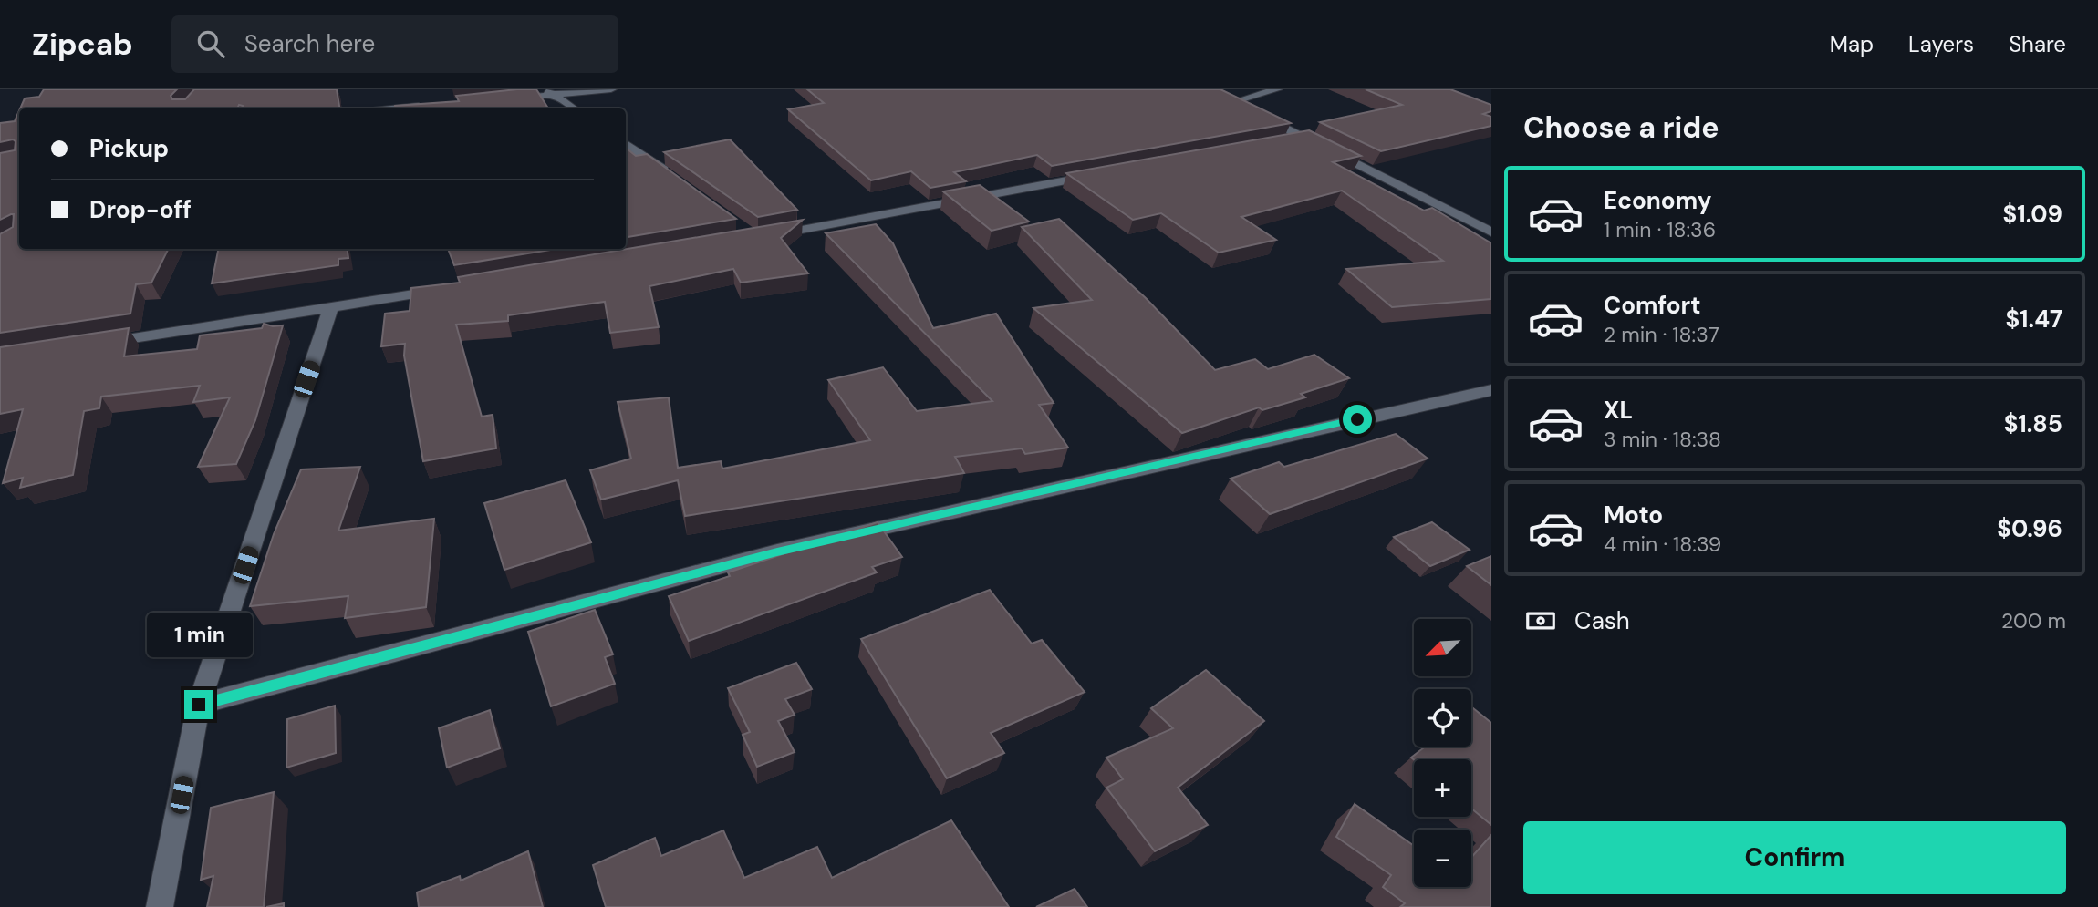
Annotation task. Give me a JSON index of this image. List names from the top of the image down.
{
  "north": "bottom left",
  "page": {
    "header": "Zipcab",
    "search": "Search here",
    "nav": ["Map", "Layers", "Share"],
    "heading": "Choose a ride",
    "banner": ["Pickup", "Drop-off"],
    "list": [
      {
        "name": "Economy",
        "note": "1 min · 18:36",
        "value": "$1.09"
      },
      {
        "name": "Comfort",
        "note": "2 min · 18:37",
        "value": "$1.47"
      },
      {
        "name": "XL",
        "note": "3 min · 18:38",
        "value": "$1.85"
      },
      {
        "name": "Moto",
        "note": "4 min · 18:39",
        "value": "$0.96"
      }
    ],
    "pay": ["Cash", "200 m"],
    "bubble": "1 min",
    "map_buttons": ["+", "−"],
    "buttons": "Confirm"
  }
}
